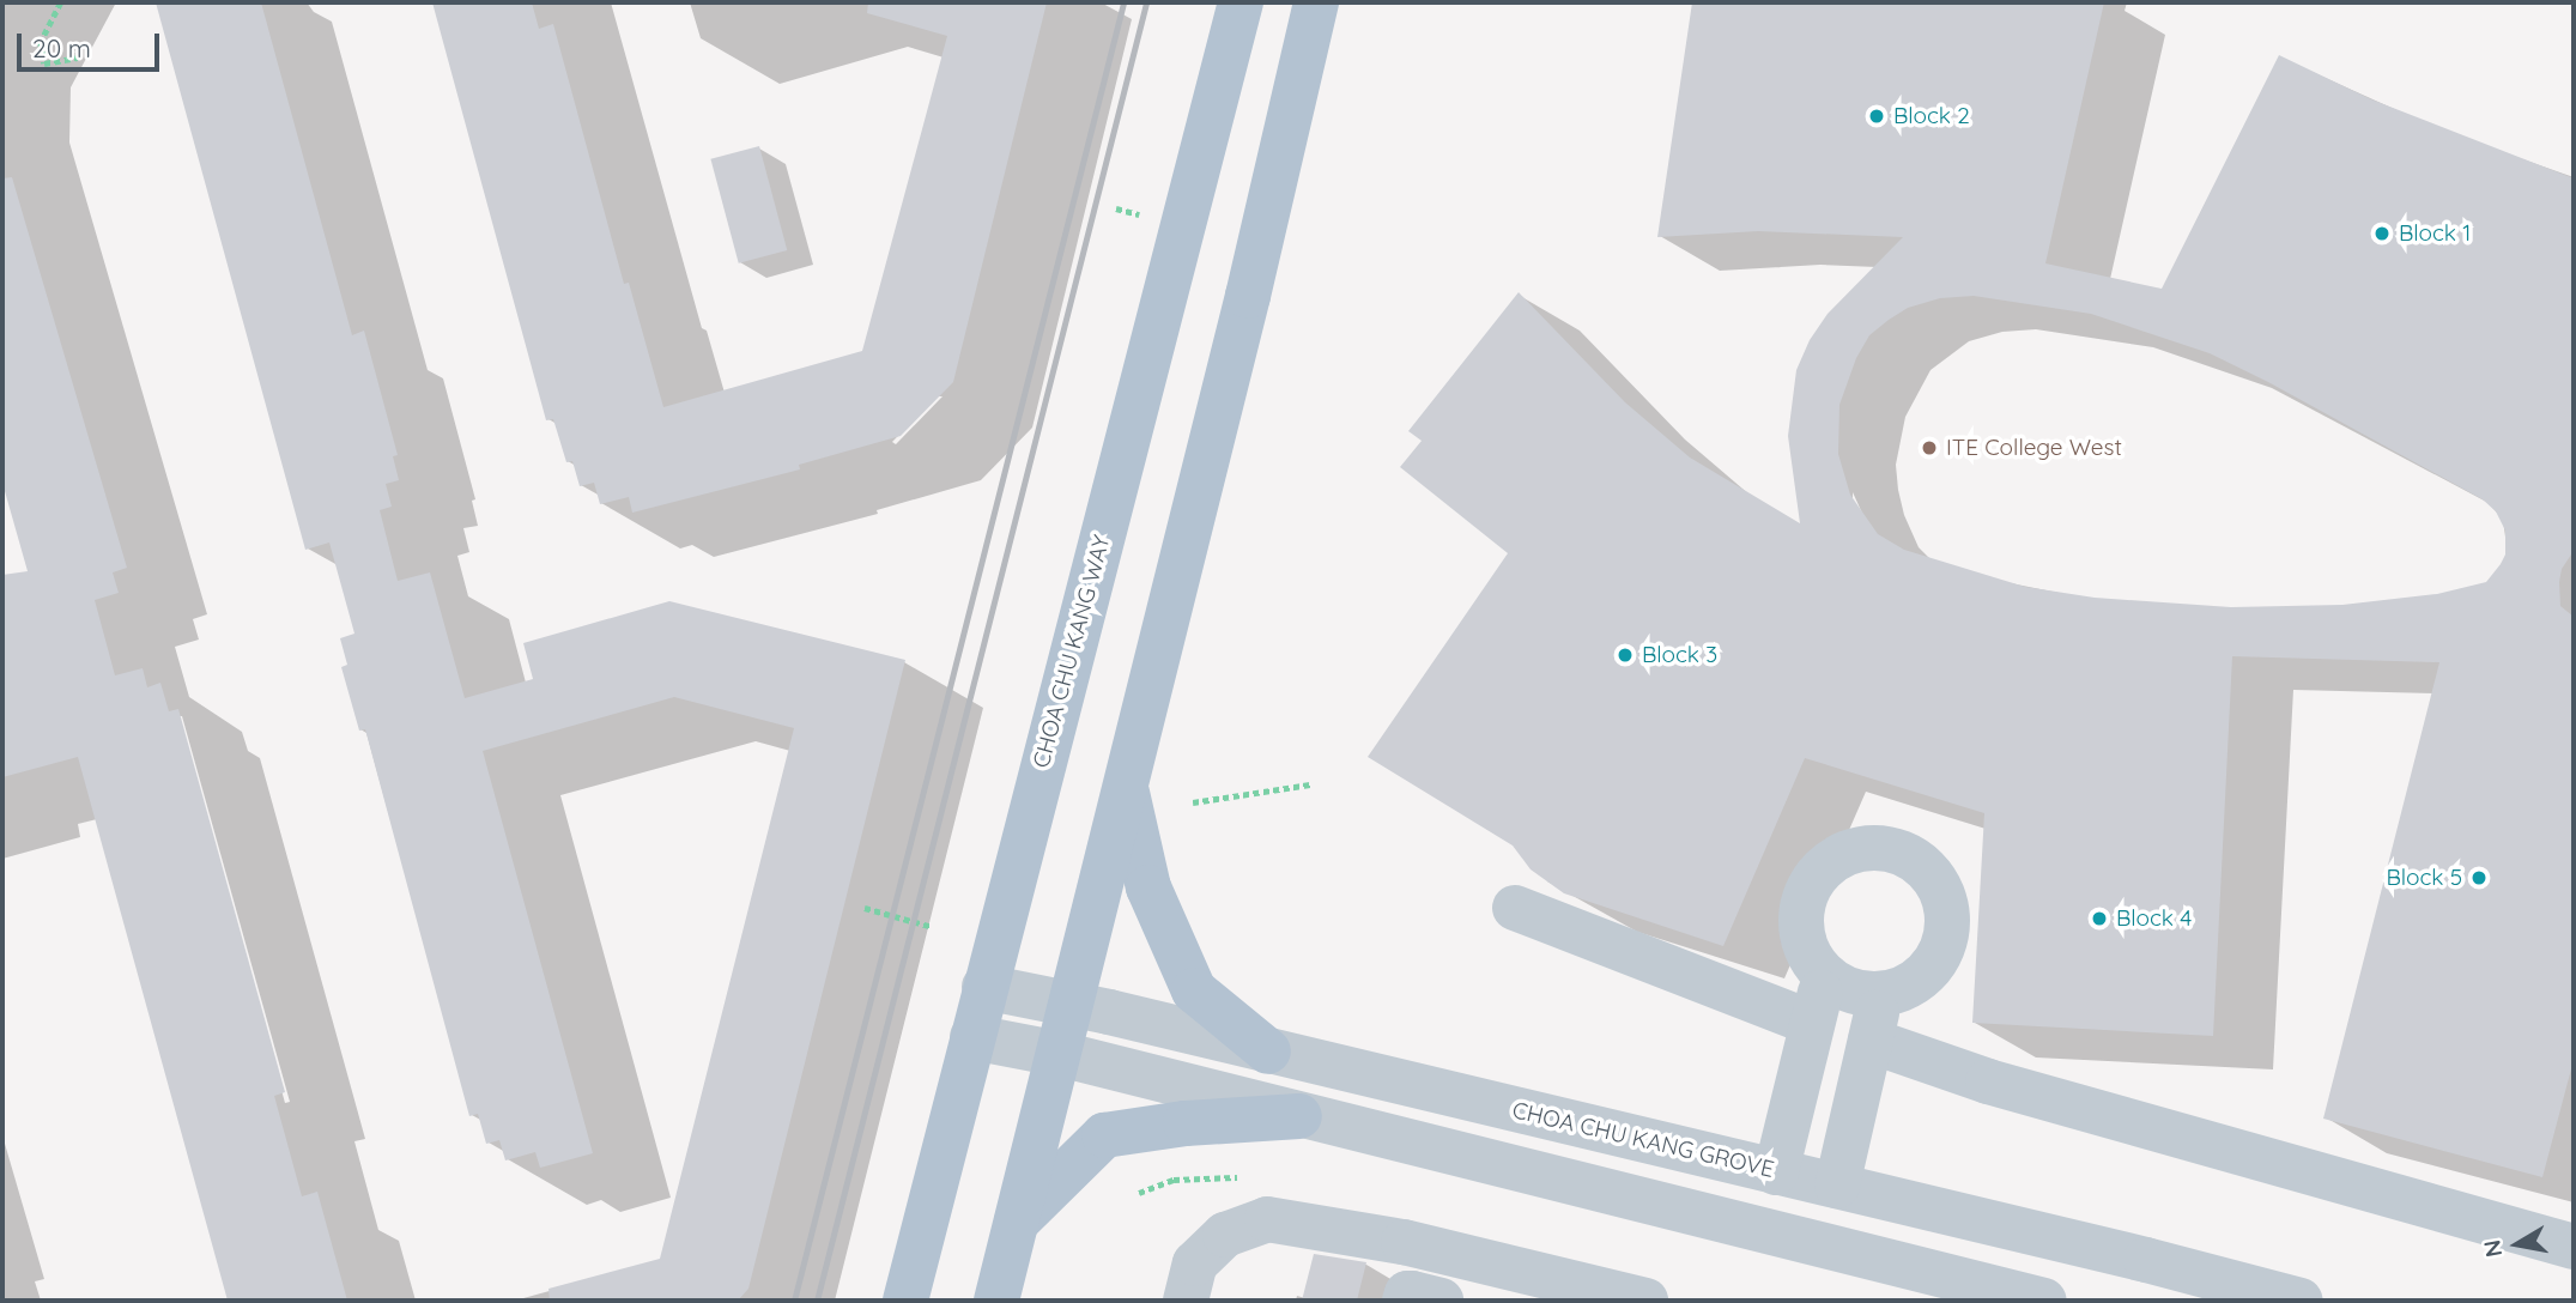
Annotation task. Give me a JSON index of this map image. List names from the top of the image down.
{
  "streets": {
    "main road": ["CHOA CHU KANG WAY"],
    "street": ["CHOA CHU KANG GROVE"]
  },
  "crossings": [
    ["CHOA CHU KANG WAY", "CHOA CHU KANG GROVE"]
  ],
  "places": [
    "Block 2",
    "Block 1",
    "ITE College West",
    "Block 3",
    "Block 5",
    "Block 4"
  ],
  "scale_bar": "20 m",
  "north": "left"
}
